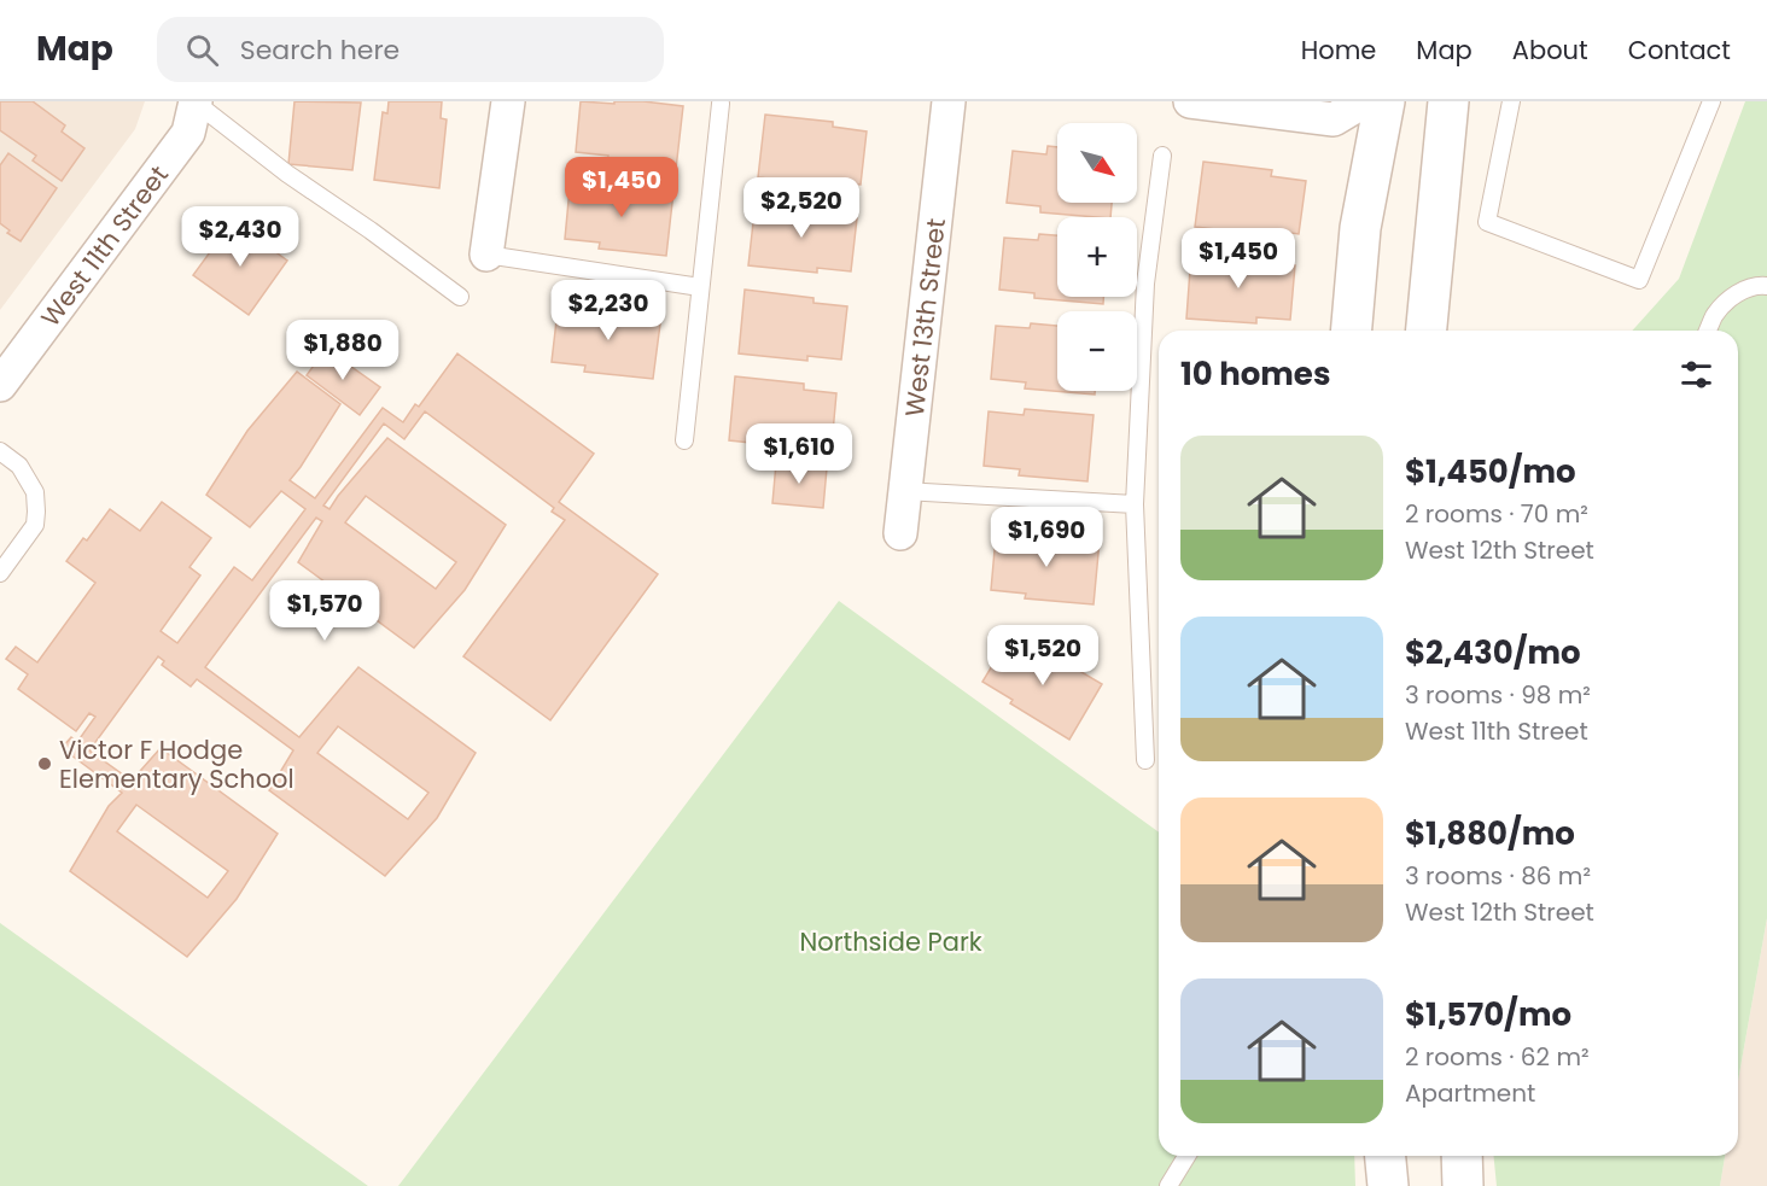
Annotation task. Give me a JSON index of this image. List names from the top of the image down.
{
  "streets": {
    "street": ["West 11th Street", "West 13th Street"]
  },
  "parks": ["Northside Park"],
  "places": ["Victor F Hodge Elementary School"],
  "north": "bottom right",
  "page": {
    "header": "Map",
    "search": "Search here",
    "nav": [
      "Home",
      "Map",
      "About",
      "Contact"
    ],
    "map_buttons": ["+", "−"],
    "price": [
      "$1,450",
      "$2,520",
      "$2,430",
      "$1,450",
      "$2,230",
      "$1,880",
      "$1,610",
      "$1,690",
      "$1,570",
      "$1,520"
    ],
    "heading": "10 homes",
    "list": [
      {
        "name": "$1,450/mo",
        "note": "2 rooms · 70 m² · West 12th Street"
      },
      {
        "name": "$2,430/mo",
        "note": "3 rooms · 98 m² · West 11th Street"
      },
      {
        "name": "$1,880/mo",
        "note": "3 rooms · 86 m² · West 12th Street"
      },
      {
        "name": "$1,570/mo",
        "note": "2 rooms · 62 m² · Apartment"
      }
    ]
  }
}
